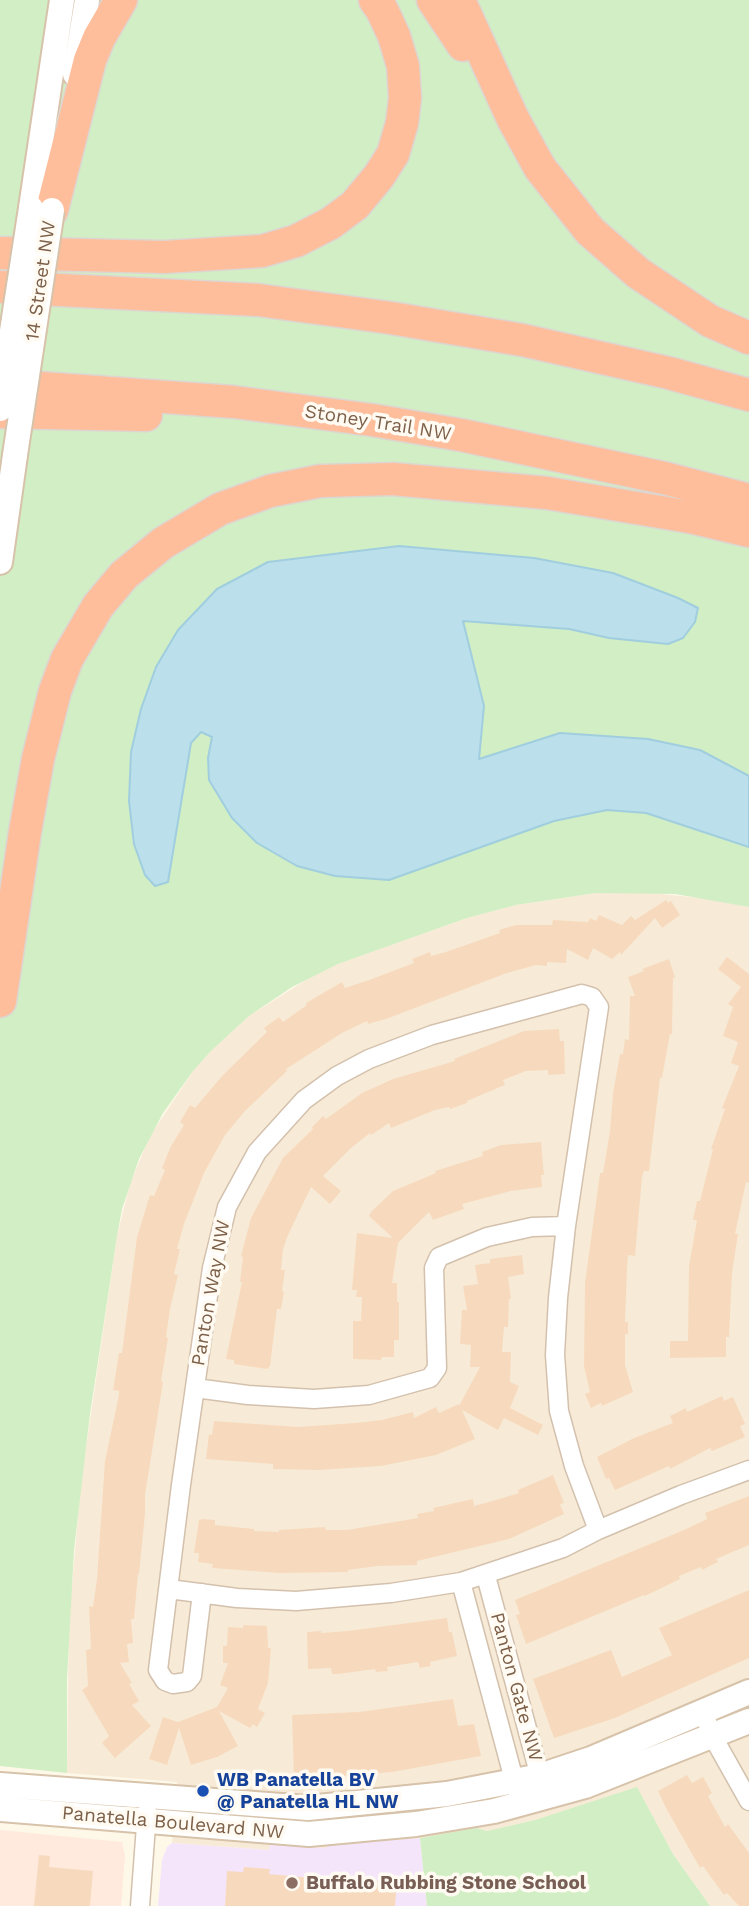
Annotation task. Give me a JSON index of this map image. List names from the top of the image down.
{
  "streets": {
    "highway": ["Stoney Trail NW"],
    "street": [
      "14 Street NW",
      "Panton Way NW",
      "Panton Gate NW",
      "Panatella Boulevard NW"
    ]
  },
  "crossings": [
    ["Panton Gate NW", "Panatella Boulevard NW"]
  ],
  "places": ["WB Panatella BV @ Panatella HL NW", "Buffalo Rubbing Stone School"]
}
